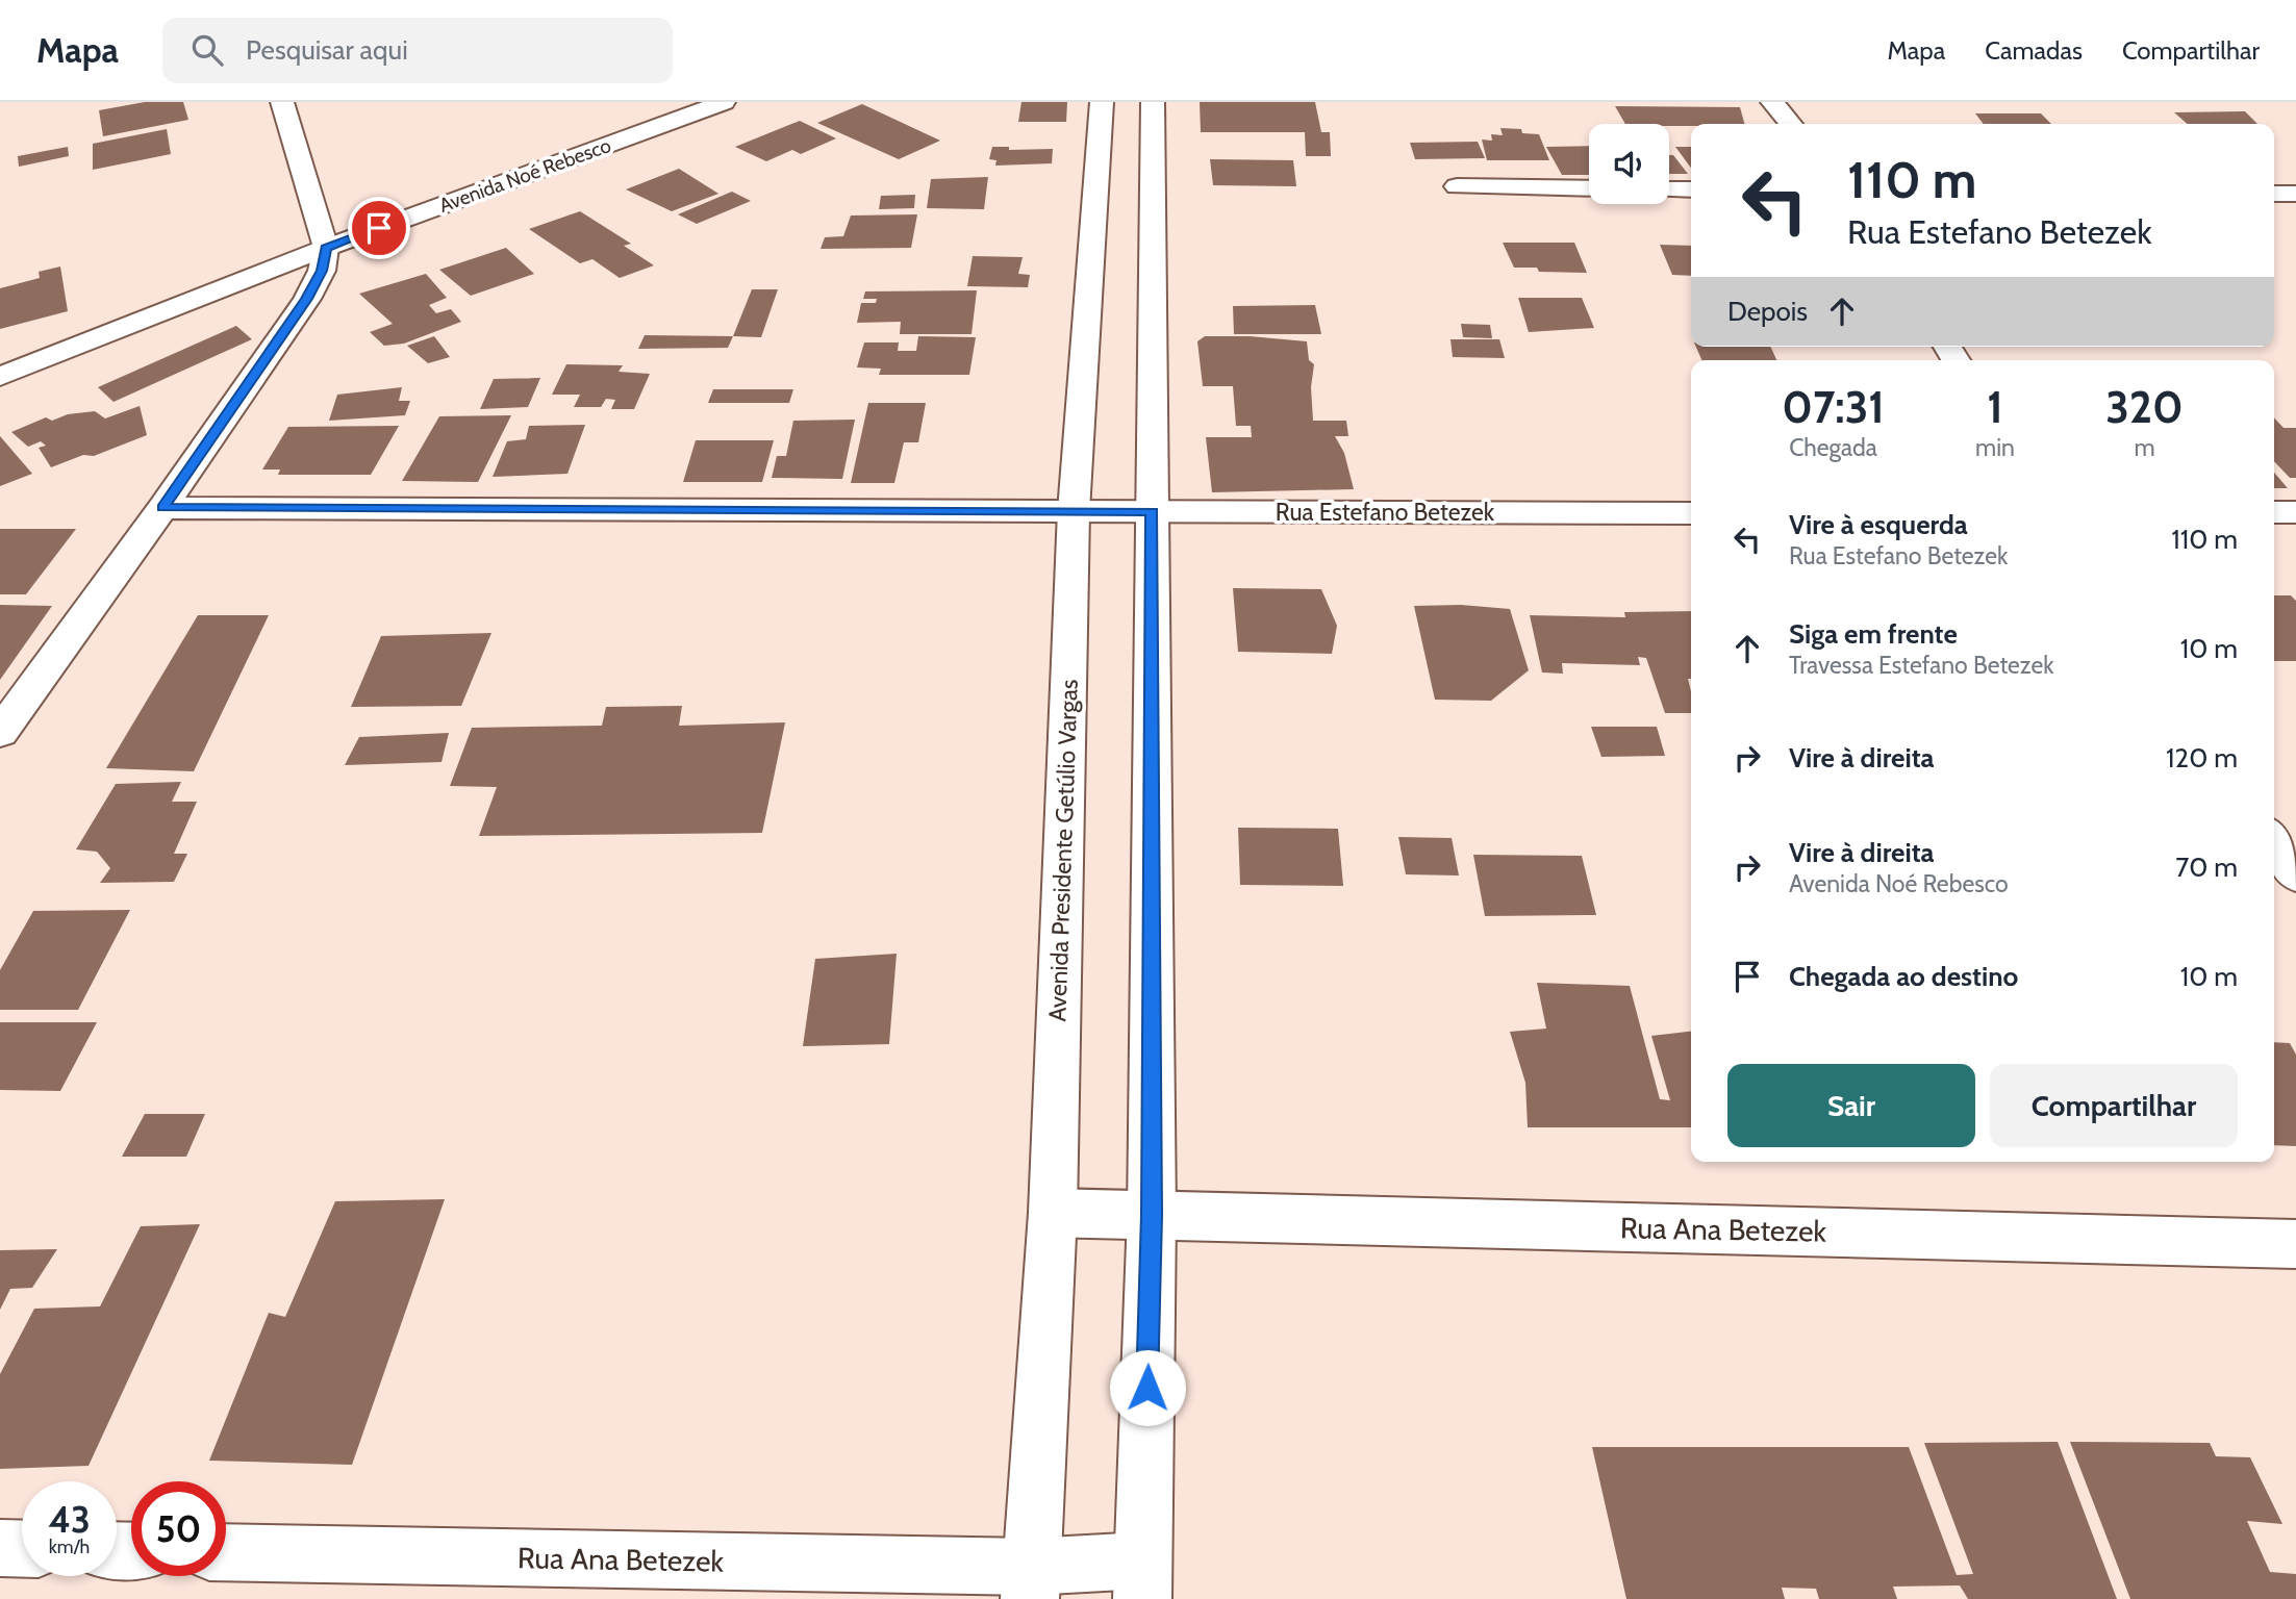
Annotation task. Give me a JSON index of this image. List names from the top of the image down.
{
  "streets": {
    "street": [
      "Avenida Noé Rebesco",
      "Rua Estefano Betezek",
      "Avenida Presidente Getúlio Vargas",
      "Rua Ana Betezek"
    ]
  },
  "crossings": [
    ["Rua Estefano Betezek", "Avenida Presidente Getúlio Vargas"],
    ["Avenida Presidente Getúlio Vargas", "Rua Ana Betezek"]
  ],
  "page": {
    "header": "Mapa",
    "search": "Pesquisar aqui",
    "nav": ["Mapa", "Camadas", "Compartilhar"],
    "turn": ["110 m", "Rua Estefano Betezek"],
    "then": "Depois",
    "eta": [
      "07:31",
      "Chegada",
      "1",
      "min",
      "320",
      "m"
    ],
    "list": [
      {
        "name": "Vire à esquerda",
        "note": "Rua Estefano Betezek",
        "value": "110 m"
      },
      {
        "name": "Siga em frente",
        "note": "Travessa Estefano Betezek",
        "value": "10 m"
      },
      {
        "name": "Vire à direita",
        "value": "120 m"
      },
      {
        "name": "Vire à direita",
        "note": "Avenida Noé Rebesco",
        "value": "70 m"
      },
      {
        "name": "Chegada ao destino",
        "value": "10 m"
      }
    ],
    "buttons": ["Sair", "Compartilhar"],
    "speed": "43 km/h",
    "limit": "50"
  }
}
